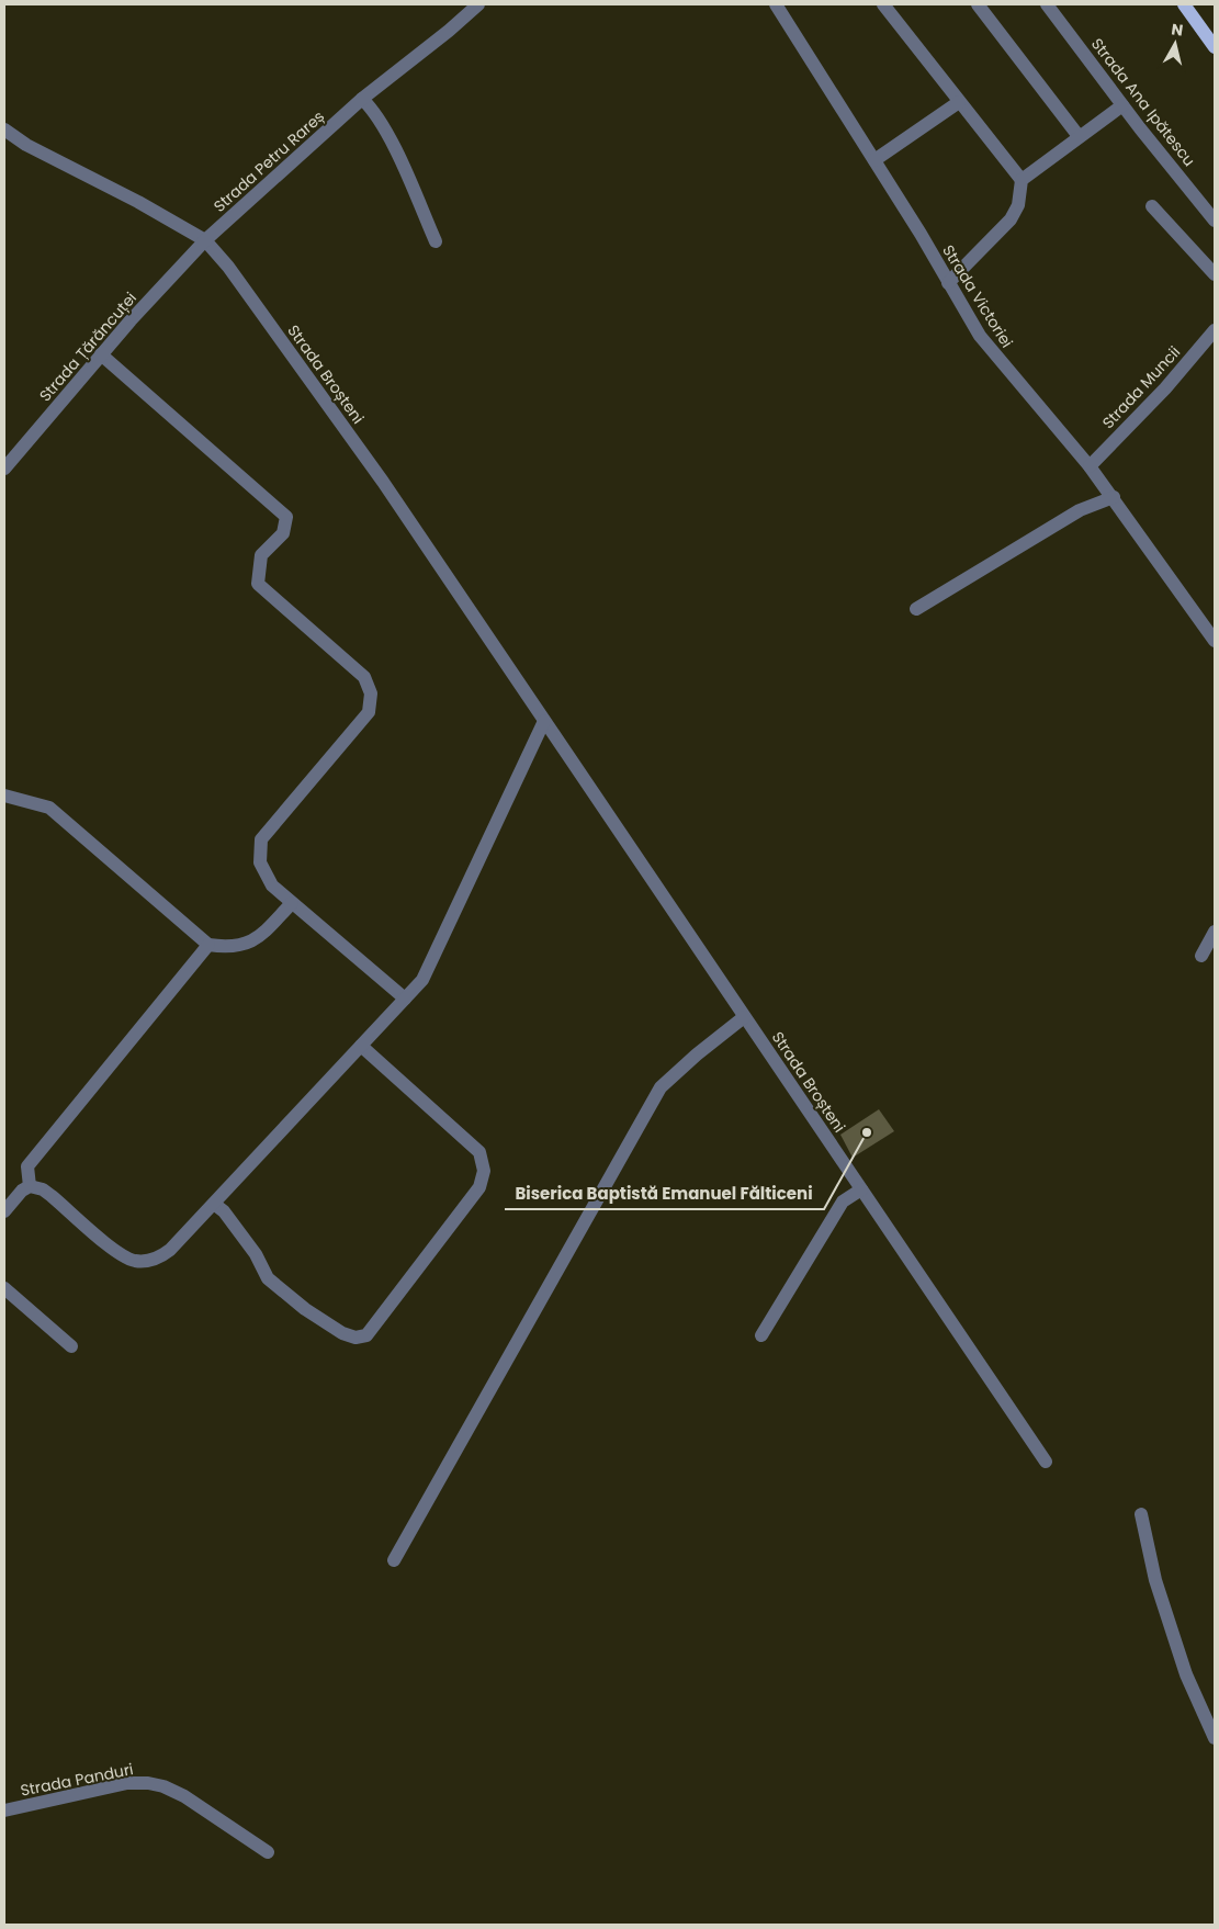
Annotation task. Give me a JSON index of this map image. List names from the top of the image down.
{
  "streets": {
    "street": [
      "Strada Ana Ipătescu",
      "Strada Petru Rareș",
      "Strada Victoriei",
      "Strada Țărăncuței",
      "Strada Broșteni",
      "Strada Muncii",
      "Strada Panduri"
    ]
  },
  "crossings": [
    ["Strada Petru Rareș", "Strada Țărăncuței"],
    ["Strada Petru Rareș", "Strada Broșteni"],
    ["Strada Victoriei", "Strada Muncii"],
    ["Strada Țărăncuței", "Strada Broșteni"]
  ],
  "places": ["Biserica Baptistă Emanuel Fălticeni"],
  "north": "top"
}
